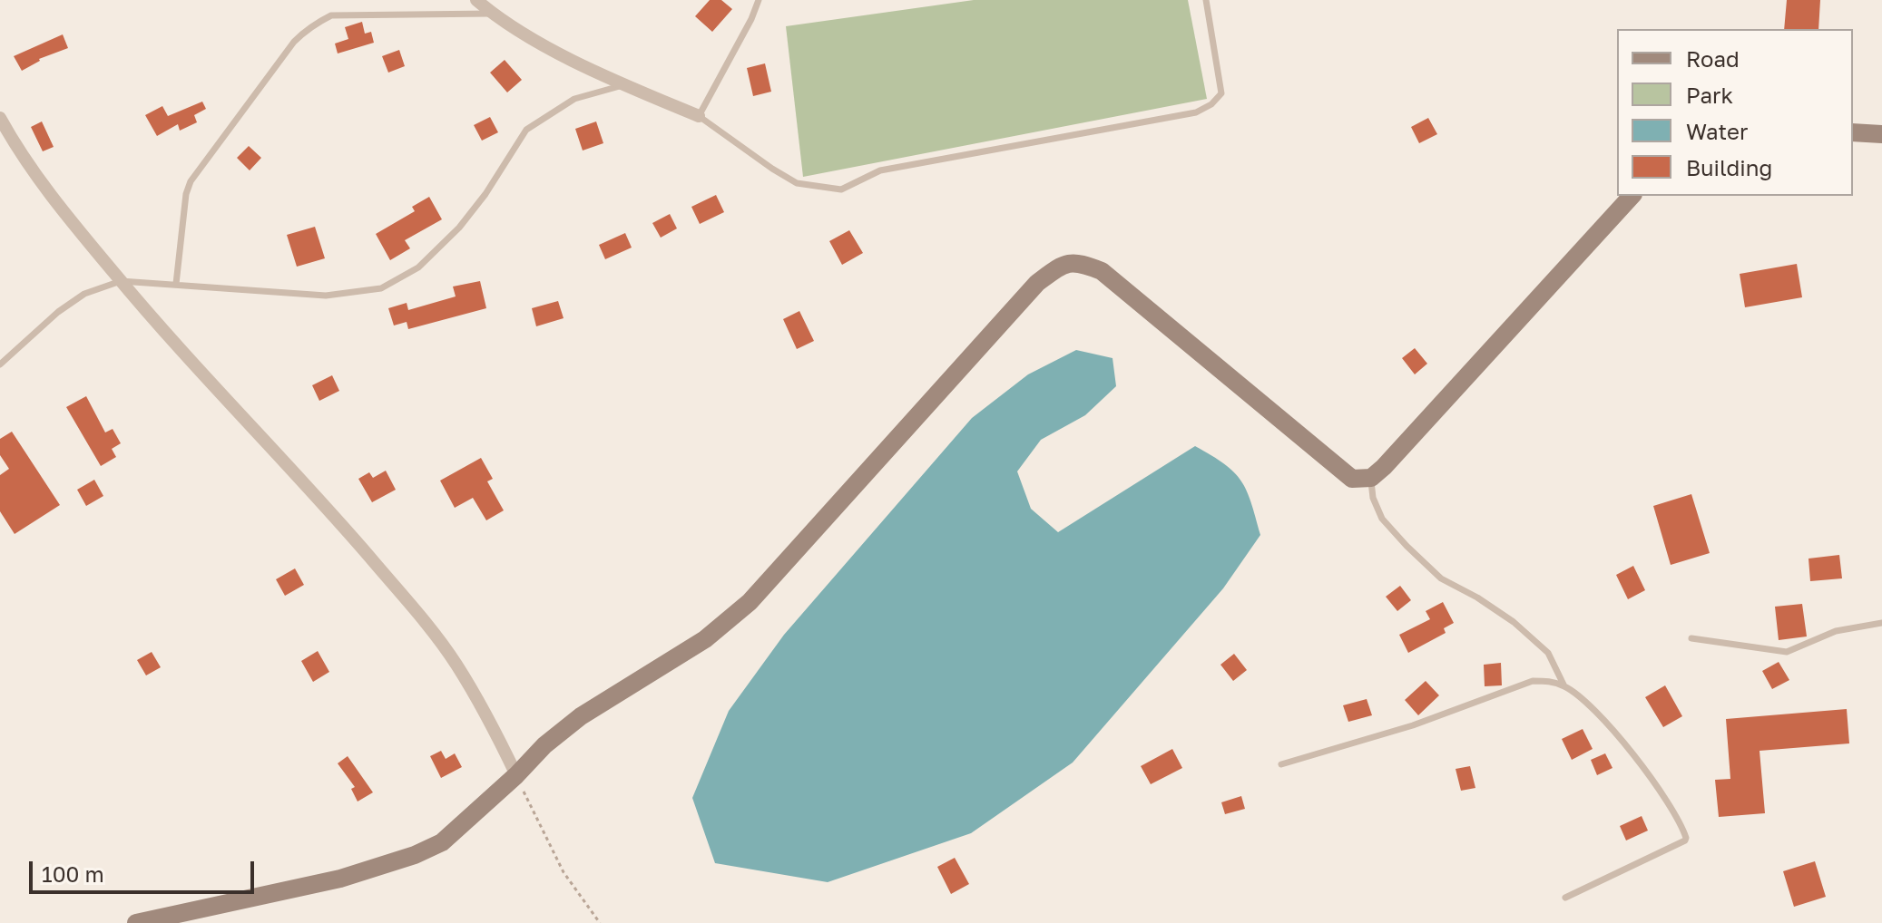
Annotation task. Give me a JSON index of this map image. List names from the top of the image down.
{
  "legend": [
    "Road",
    "Park",
    "Water",
    "Building"
  ],
  "scale_bar": "100 m"
}
